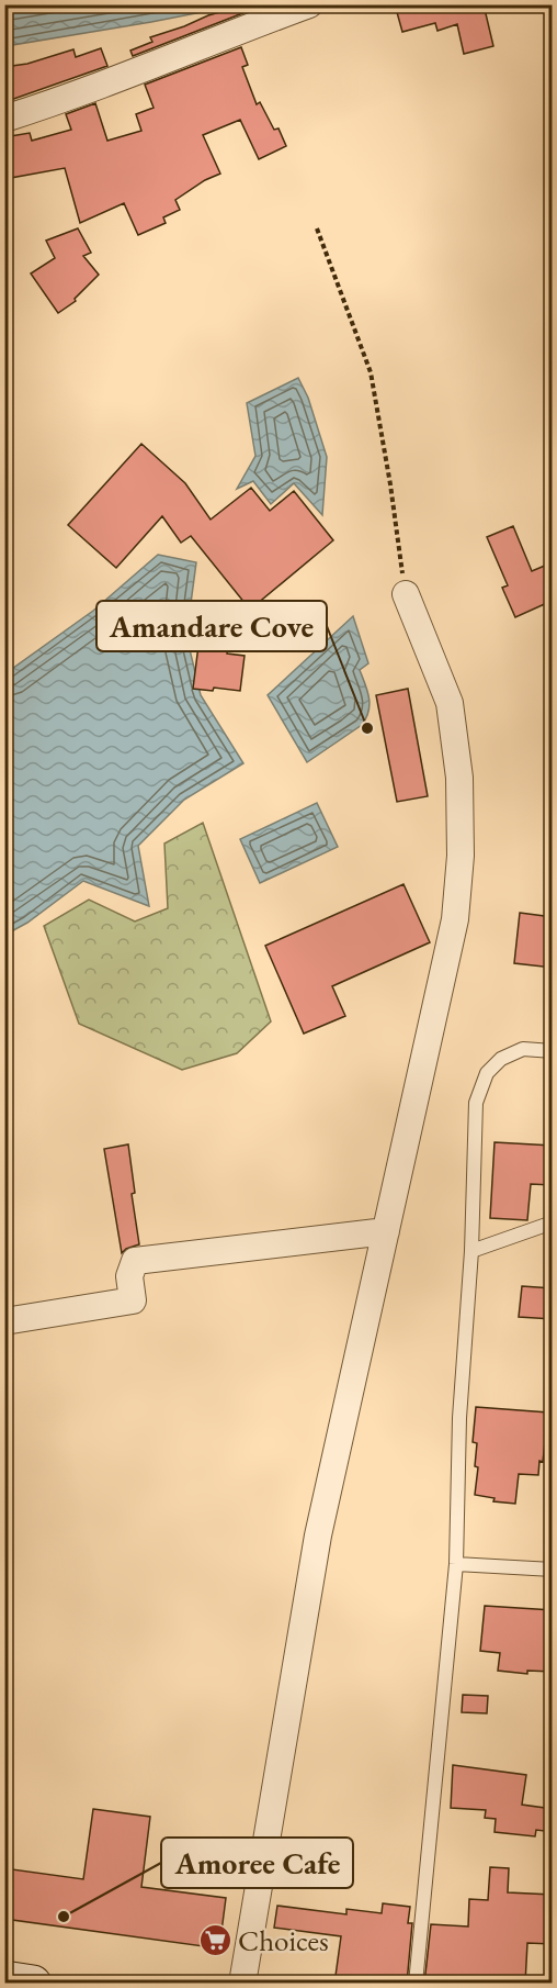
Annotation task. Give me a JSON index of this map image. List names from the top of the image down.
{
  "places": {
    "other": ["Amandare Cove", "Amoree Cafe"],
    "supermarket": ["Choices"]
  }
}
